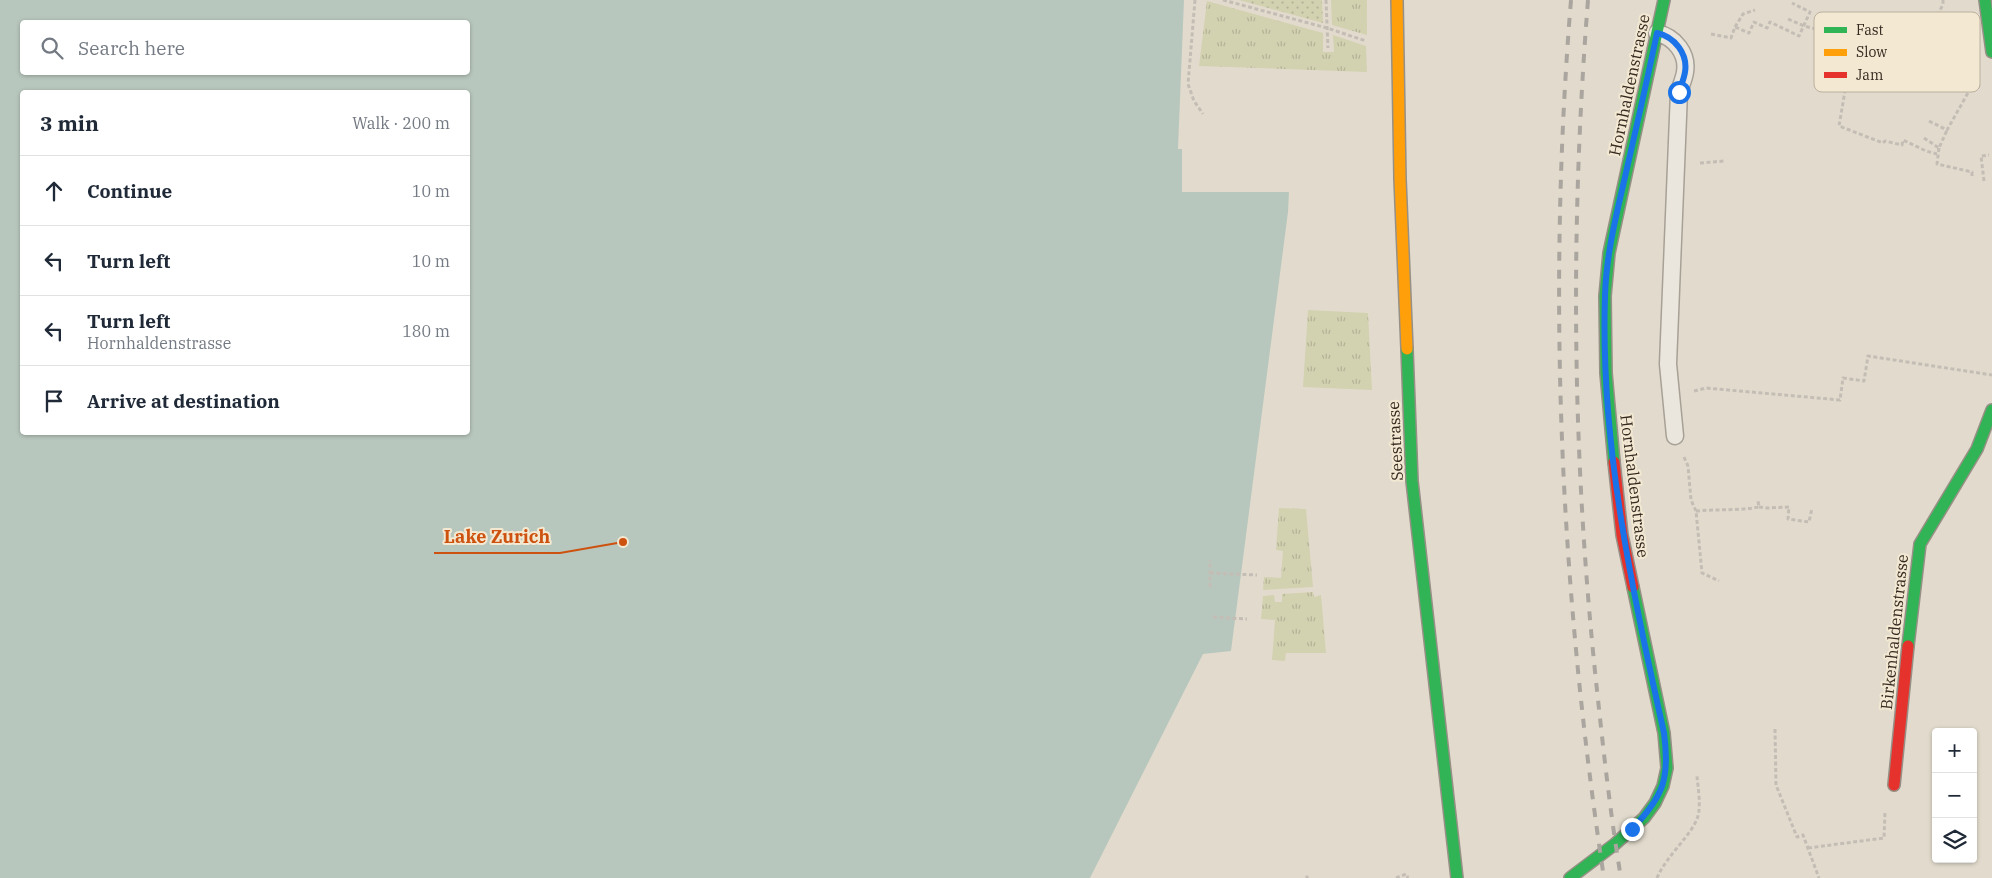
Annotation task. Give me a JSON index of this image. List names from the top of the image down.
{
  "streets": {
    "street": ["Hornhaldenstrasse", "Seestrasse", "Birkenhaldenstrasse"]
  },
  "places": ["Lake Zurich"],
  "legend": ["Fast", "Slow", "Jam"],
  "page": {
    "search": "Search here",
    "heading": ["3 min", "Walk · 200 m"],
    "list": [
      ["Continue", "10 m"],
      ["Turn left", "10 m"],
      ["Turn left", "Hornhaldenstrasse", "180 m"],
      "Arrive at destination"
    ],
    "map_buttons": ["+", "−"]
  }
}
